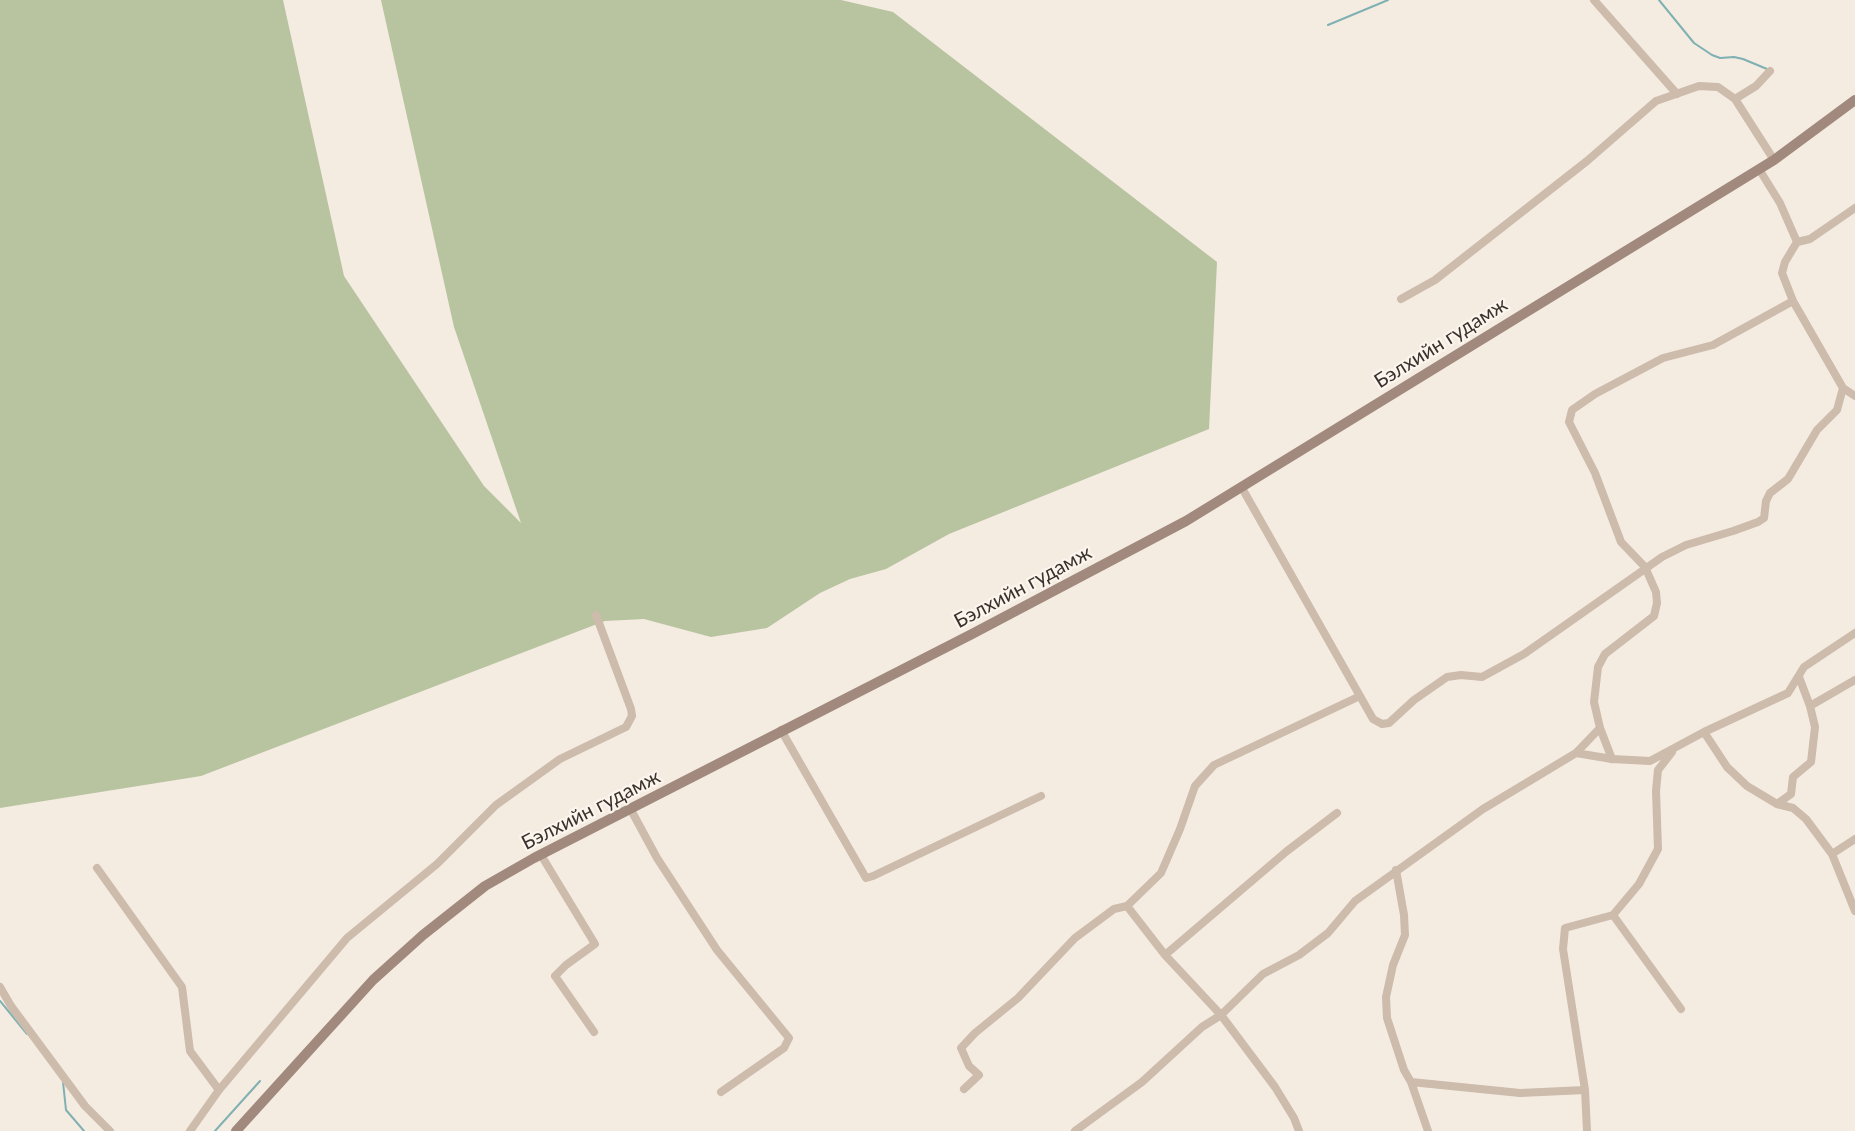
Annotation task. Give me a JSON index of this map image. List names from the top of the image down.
{
  "streets": {
    "main road": ["Бэлхийн гудамж"]
  }
}
